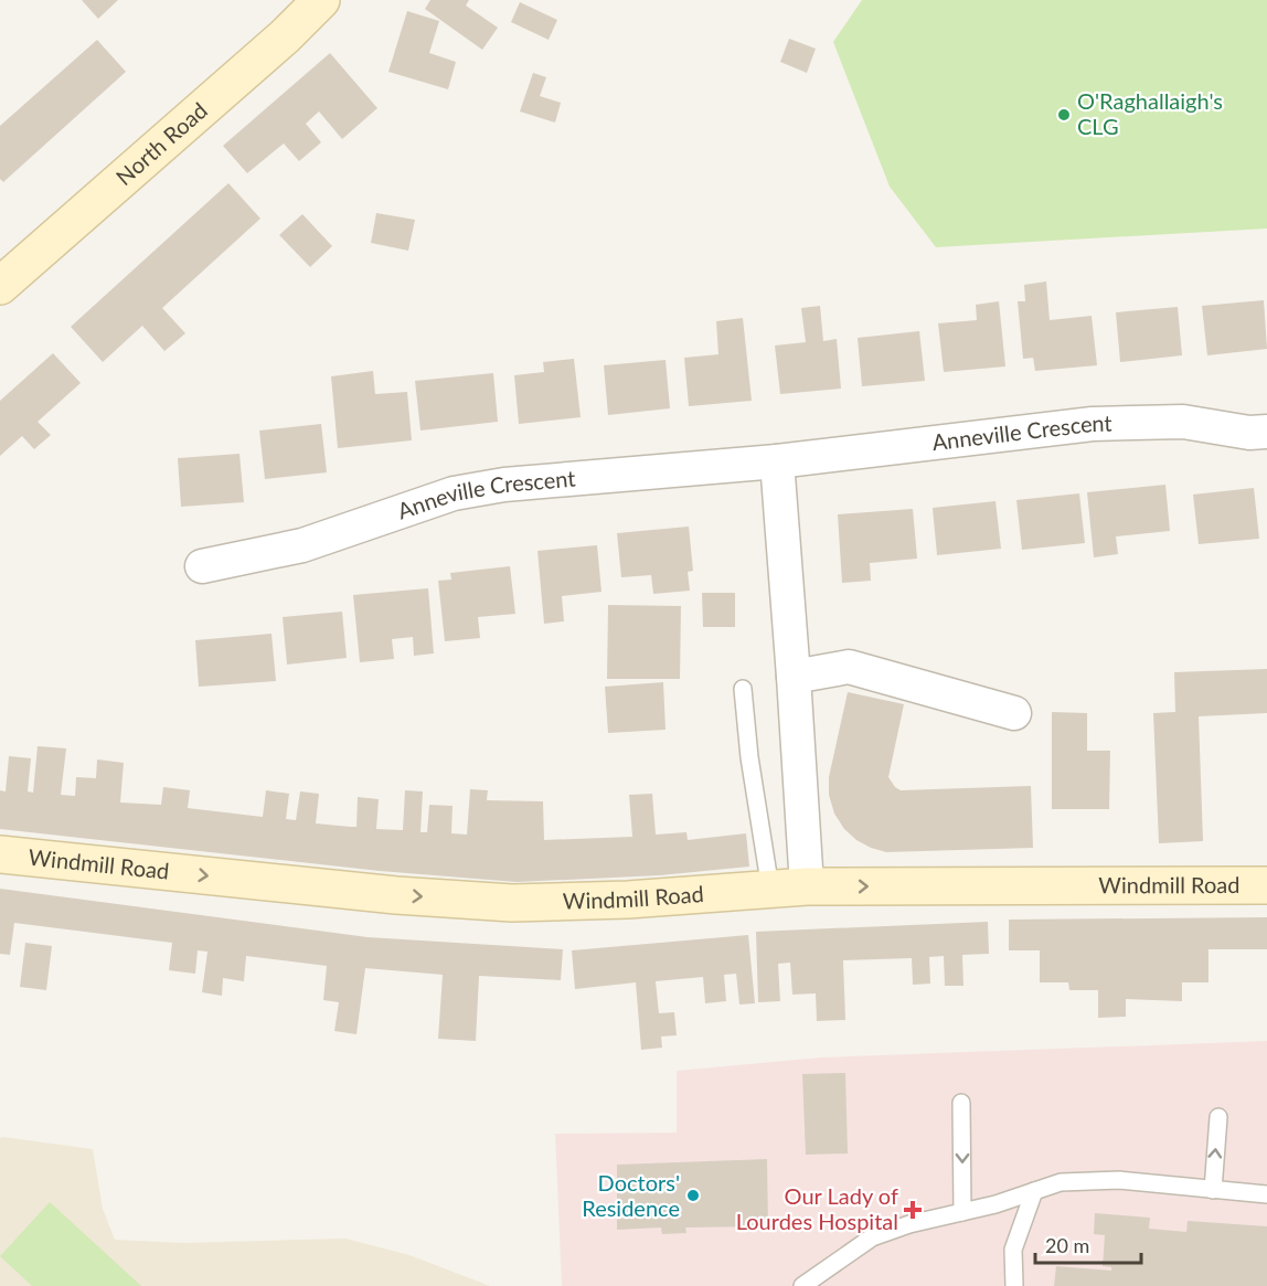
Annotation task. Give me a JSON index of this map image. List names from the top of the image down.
{
  "streets": {
    "street": ["North Road", "Anneville Crescent", "Windmill Road"]
  },
  "one_way": ["Windmill Road"],
  "places": {
    "other": ["O'Raghallaigh's CLG", "Doctors' Residence"],
    "health": ["Our Lady of Lourdes Hospital"]
  },
  "scale_bar": "20 m"
}
